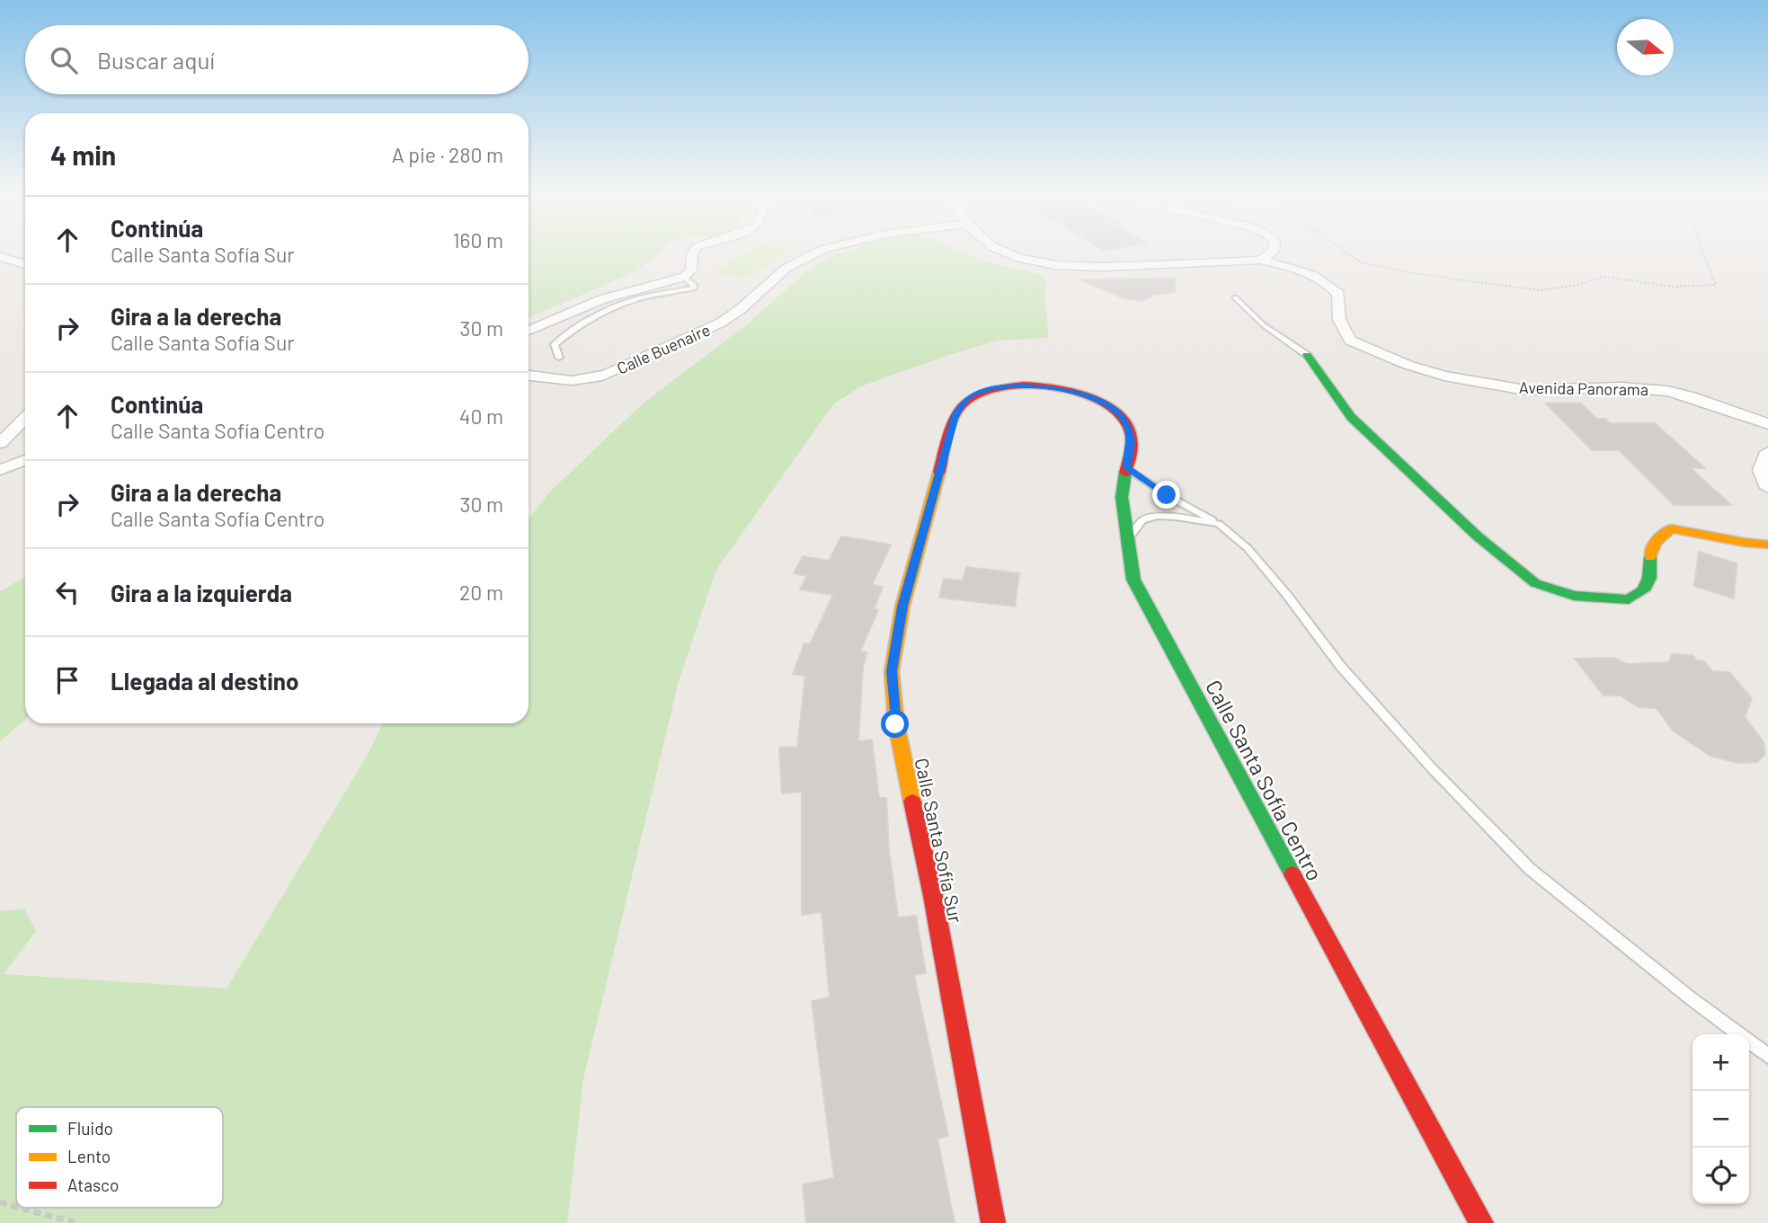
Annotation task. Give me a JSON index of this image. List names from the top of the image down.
{
  "streets": {
    "street": [
      "Calle Buenaire",
      "Avenida Panorama",
      "Calle Santa Sofía Centro",
      "Calle Santa Sofía Sur"
    ]
  },
  "crossings": [
    ["Calle Santa Sofía Centro", "Calle Santa Sofía Sur"]
  ],
  "legend": ["Fluido", "Lento", "Atasco"],
  "north": "right",
  "page": {
    "search": "Buscar aquí",
    "heading": ["4 min", "A pie · 280 m"],
    "list": [
      ["Continúa", "Calle Santa Sofía Sur", "160 m"],
      ["Gira a la derecha", "Calle Santa Sofía Sur", "30 m"],
      ["Continúa", "Calle Santa Sofía Centro", "40 m"],
      ["Gira a la derecha", "Calle Santa Sofía Centro", "30 m"],
      ["Gira a la izquierda", "20 m"],
      "Llegada al destino"
    ],
    "map_buttons": ["+", "−"]
  }
}
